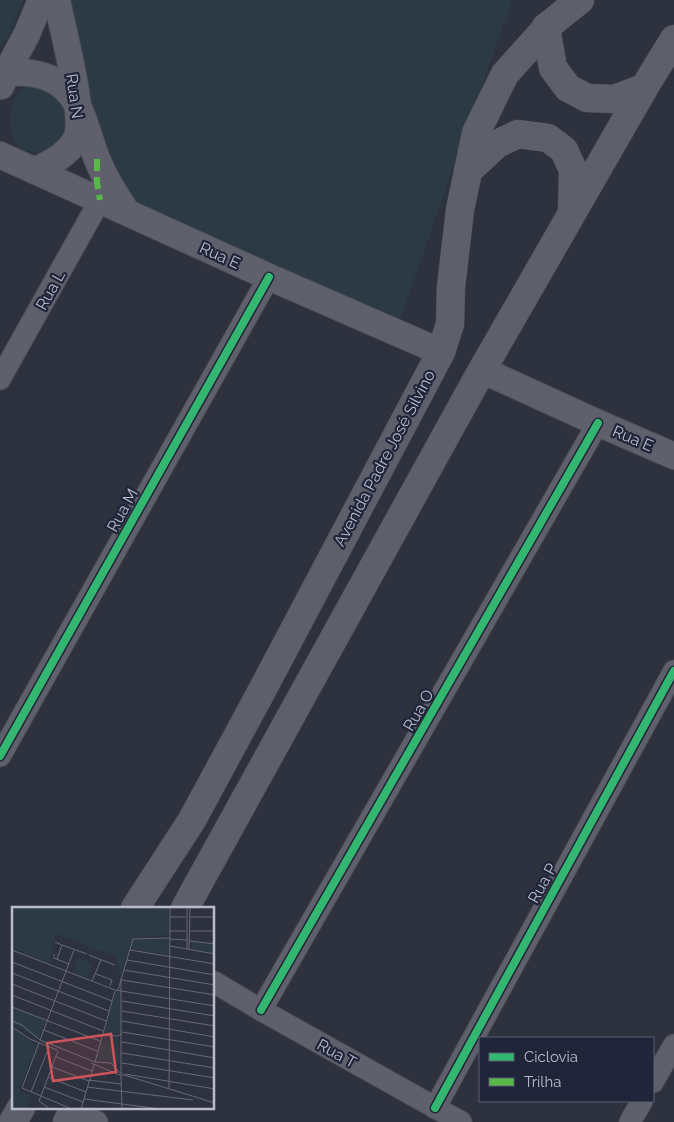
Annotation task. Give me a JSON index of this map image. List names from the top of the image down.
{
  "streets": {
    "main road": ["Avenida Padre José Silvino"],
    "street": [
      "Rua N",
      "Rua E",
      "Rua L",
      "Rua M",
      "Rua O",
      "Rua P",
      "Rua T"
    ]
  },
  "crossings": [
    ["Rua N", "Rua E"],
    ["Rua E", "Rua L"],
    ["Rua E", "Avenida Padre José Silvino"],
    ["Rua E", "Rua M"],
    ["Rua E", "Rua O"],
    ["Rua O", "Rua T"],
    ["Rua P", "Rua T"]
  ],
  "legend": ["Ciclovia", "Trilha"]
}
